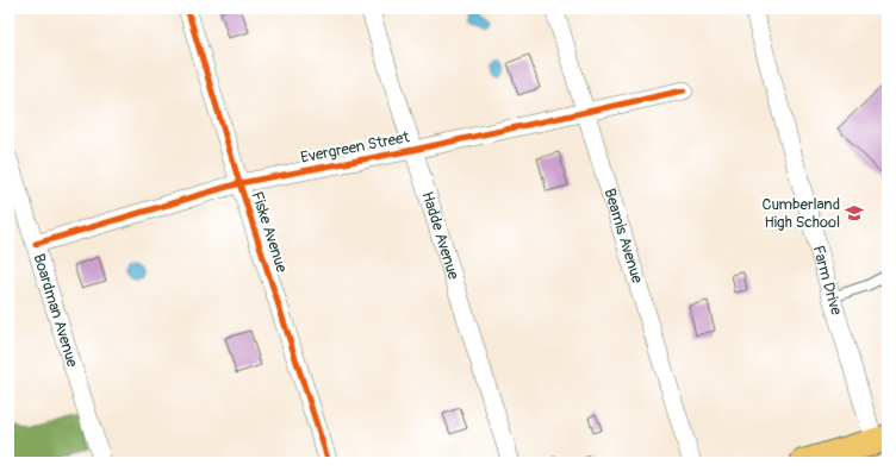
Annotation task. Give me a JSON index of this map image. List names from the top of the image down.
{
  "streets": {
    "street": [
      "Evergreen Street",
      "Fiske Avenue",
      "Hadde Avenue",
      "Beamis Avenue",
      "Farm Drive",
      "Boardman Avenue"
    ]
  },
  "crossings": [
    ["Evergreen Street", "Fiske Avenue"],
    ["Evergreen Street", "Hadde Avenue"],
    ["Evergreen Street", "Beamis Avenue"],
    ["Evergreen Street", "Boardman Avenue"]
  ],
  "places": {
    "school or university": ["Cumberland High School"]
  }
}
